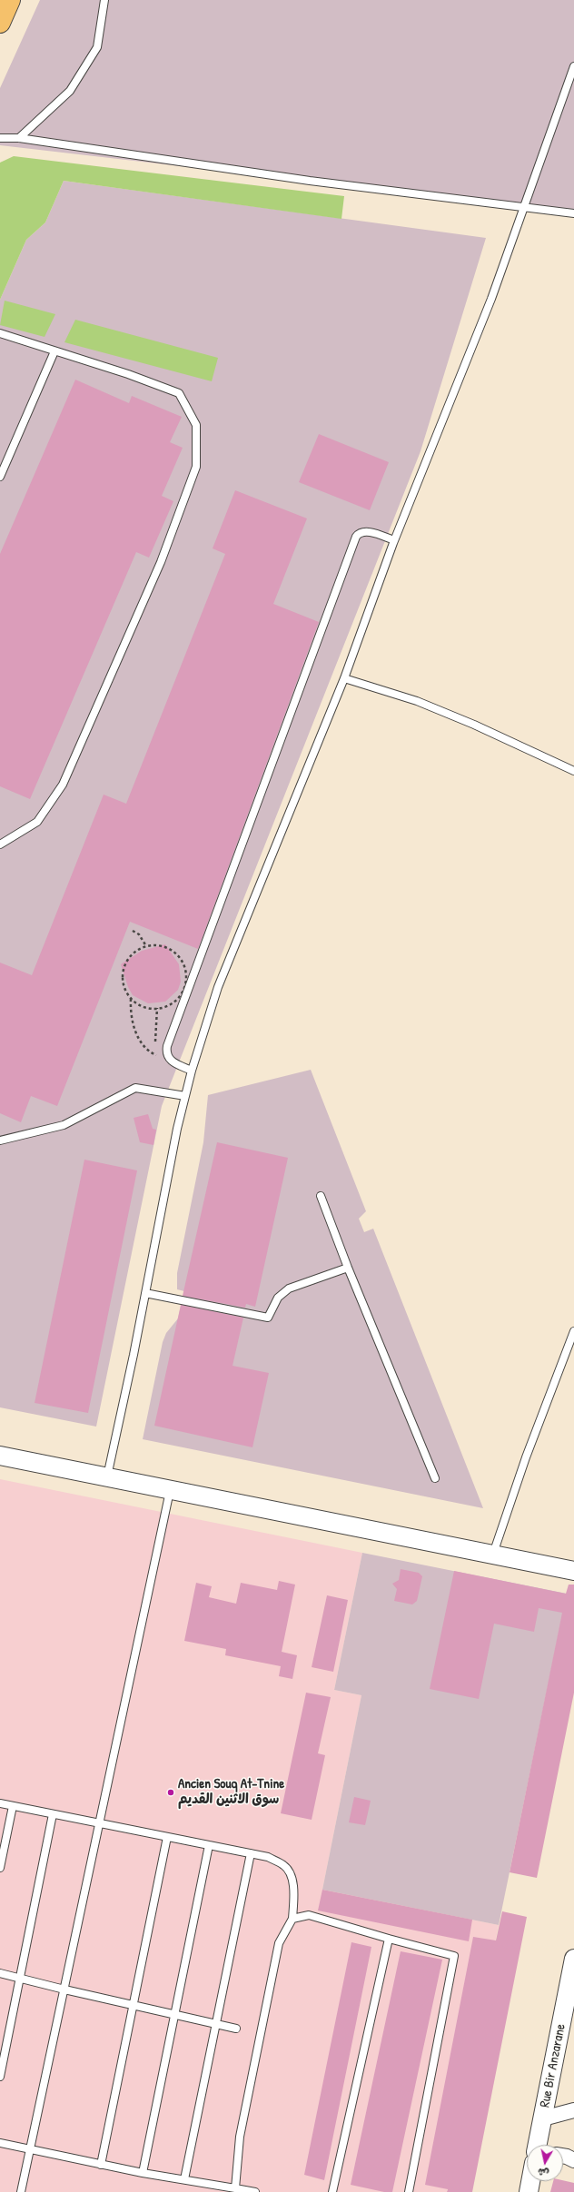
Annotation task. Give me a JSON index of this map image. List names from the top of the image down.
{
  "streets": {
    "street": ["Rue Bir Anzarane"]
  },
  "places": ["Ancien Souq At-Tnine سوق الاثنين القديم"],
  "north": "bottom"
}
